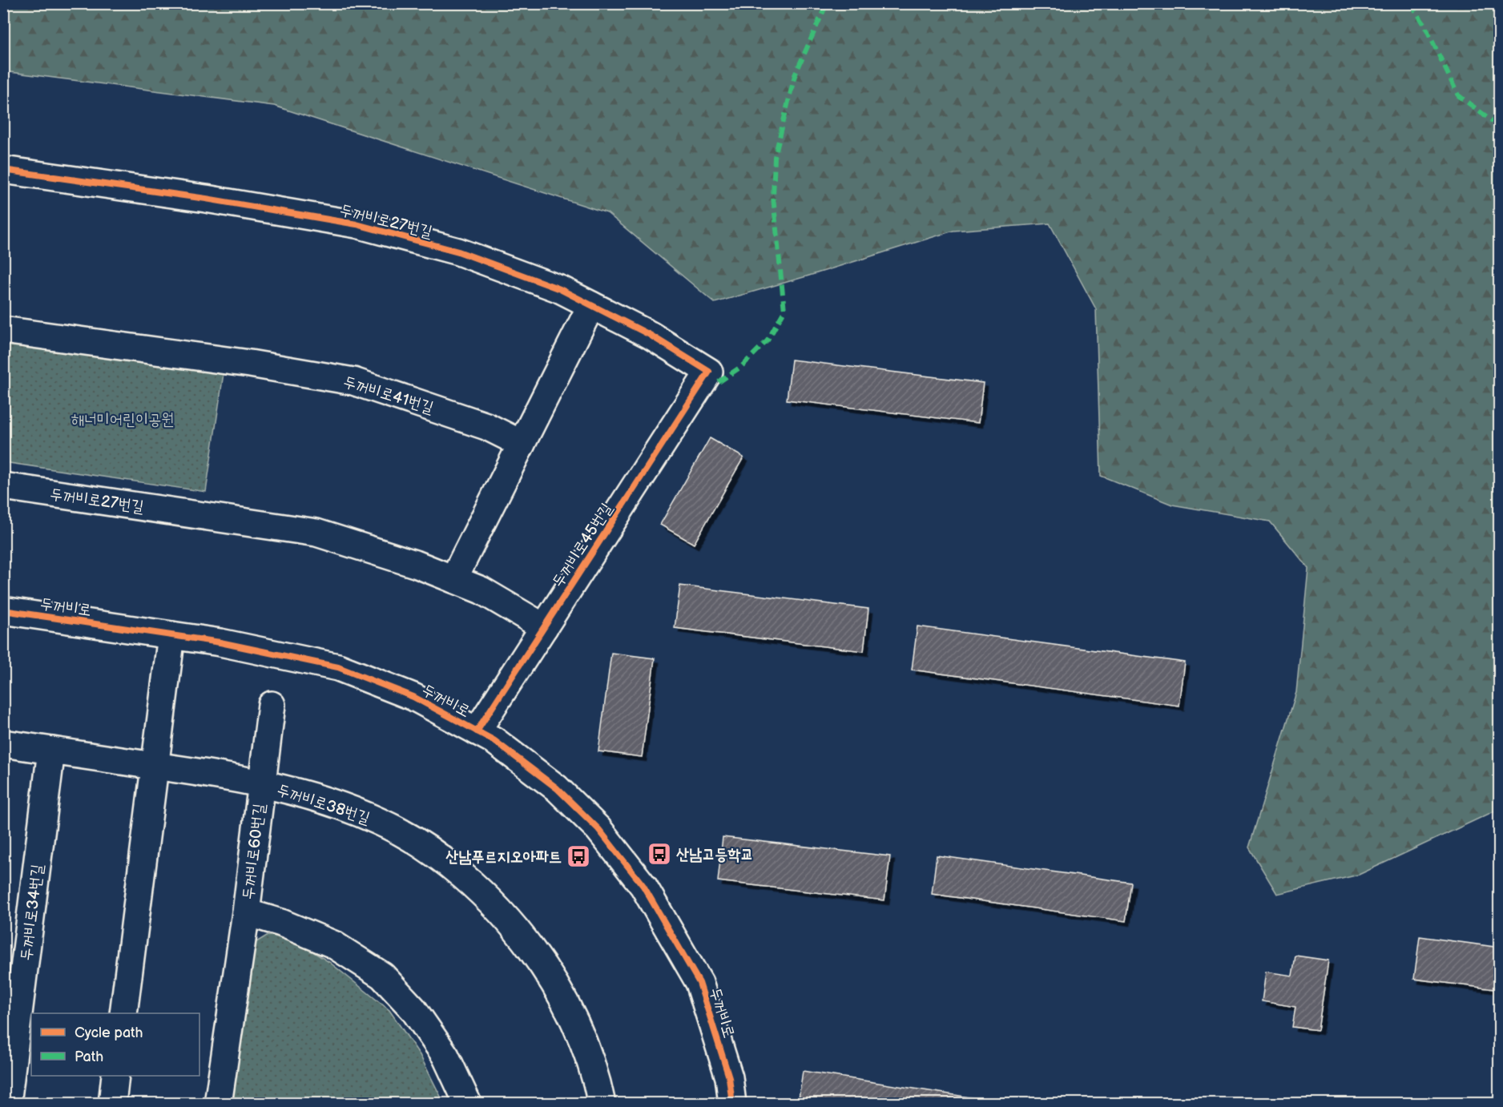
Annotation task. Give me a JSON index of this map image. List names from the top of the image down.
{
  "streets": {
    "street": [
      "두꺼비로27번길",
      "두꺼비로41번길",
      "두꺼비로45번길",
      "두꺼비로",
      "두꺼비로38번길",
      "두꺼비로60번길",
      "두꺼비로34번길"
    ]
  },
  "crossings": [
    ["두꺼비로27번길", "두꺼비로45번길"],
    ["두꺼비로45번길", "두꺼비로"],
    ["두꺼비로38번길", "두꺼비로60번길"],
    ["두꺼비로38번길", "두꺼비로34번길"]
  ],
  "parks": ["해너미어린이공원"],
  "places": {
    "bus stop": ["산남고등학교", "산남푸르지오아파트"]
  },
  "legend": ["Cycle path", "Path"]
}
